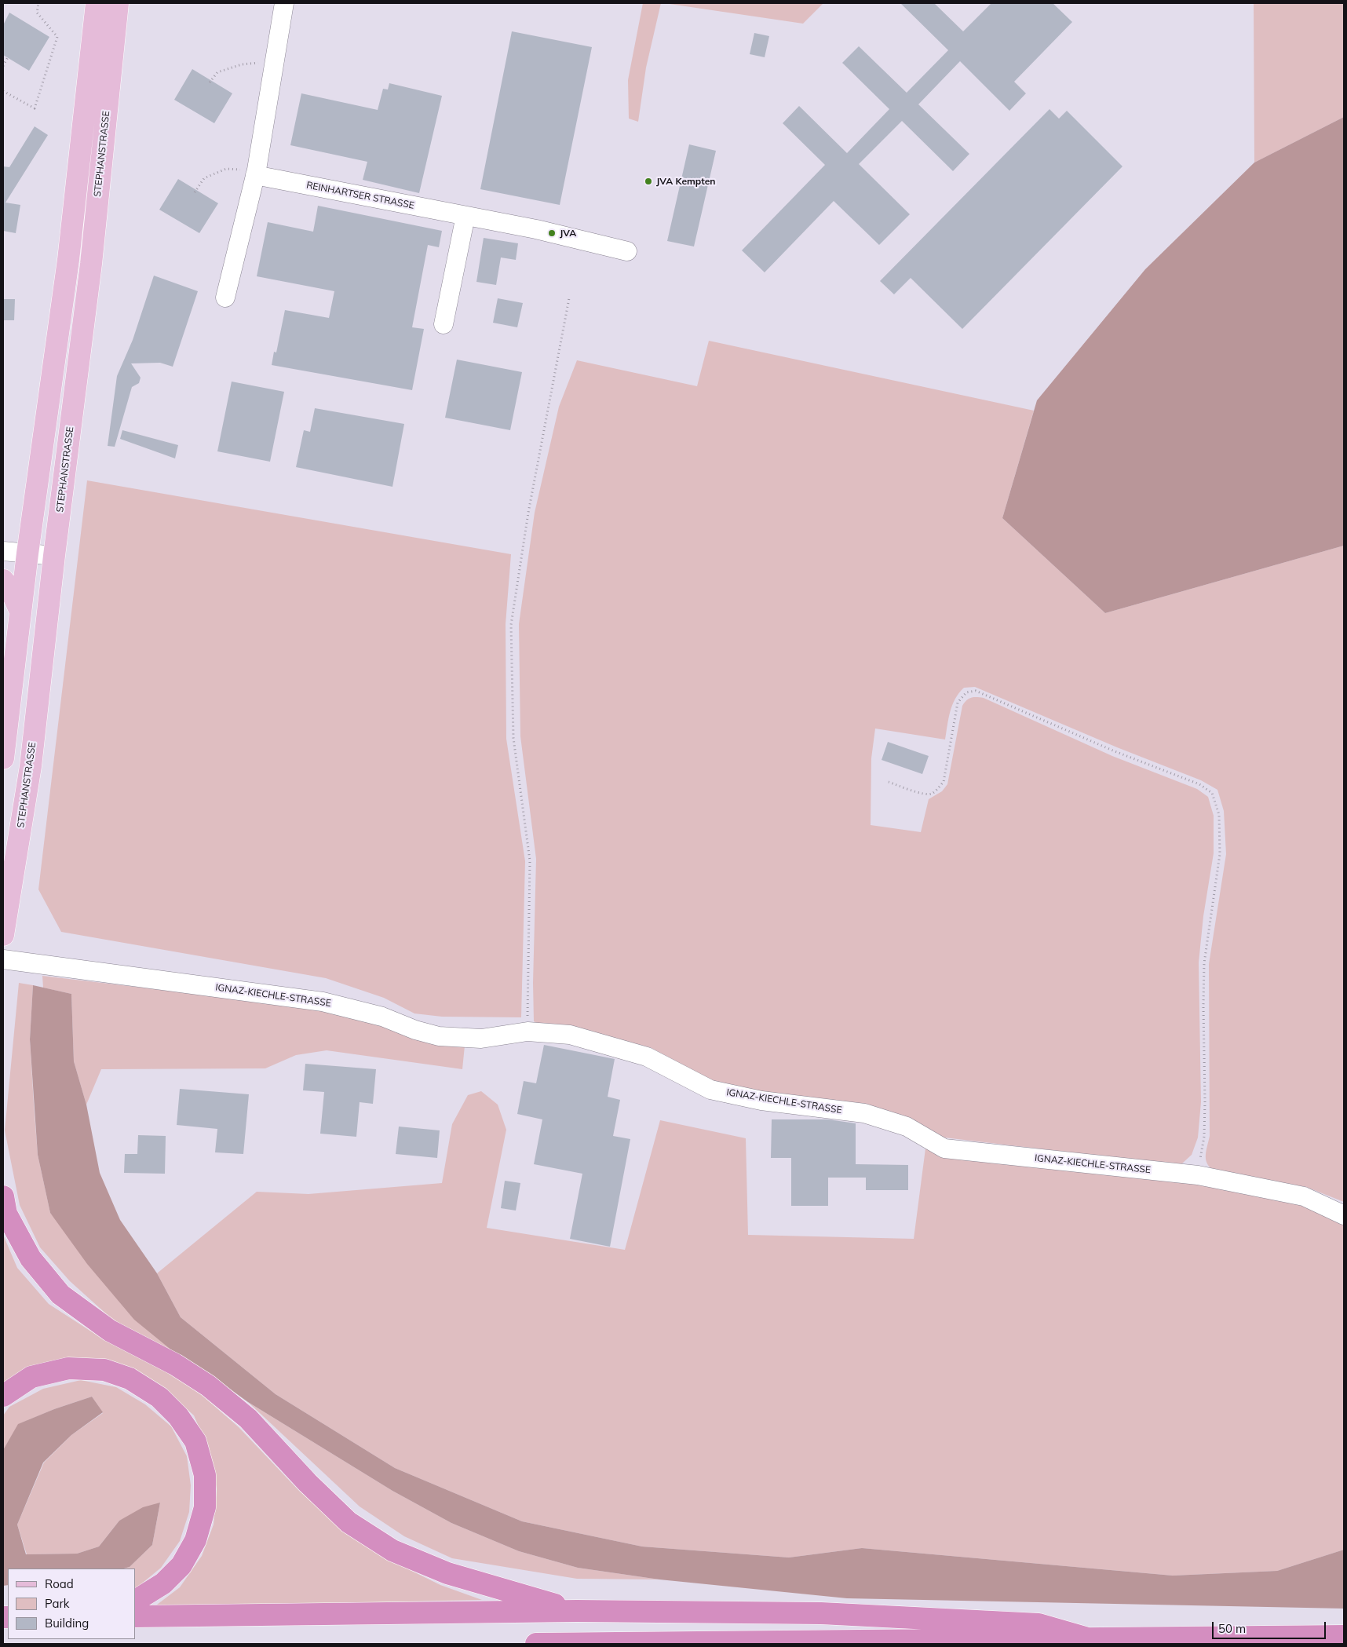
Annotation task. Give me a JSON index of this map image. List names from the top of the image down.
{
  "streets": {
    "main road": ["STEPHANSTRASSE"],
    "street": ["REINHARTSER STRASSE", "IGNAZ-KIECHLE-STRASSE"]
  },
  "places": ["JVA Kempten", "JVA"],
  "legend": ["Road", "Park", "Building"],
  "scale_bar": "50 m"
}
